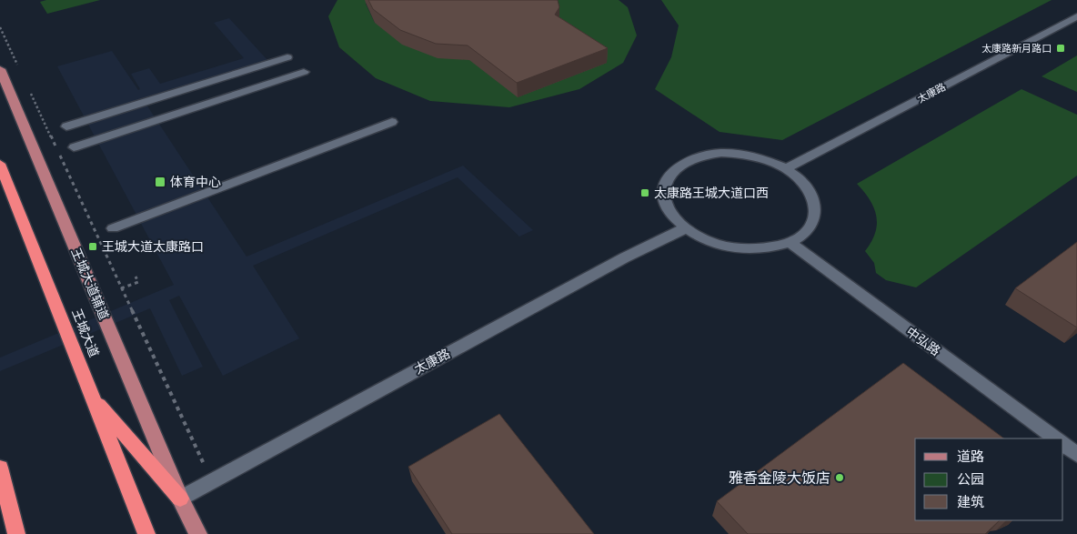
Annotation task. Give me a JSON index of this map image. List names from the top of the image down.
{
  "streets": {
    "highway": ["王城大道"],
    "main road": ["王城大道辅道"],
    "street": ["太康路", "中弘路"]
  },
  "crossings": [
    ["太康路", "王城大道辅道"],
    ["太康路", "中弘路"]
  ],
  "places": {
    "transit": [
      "太康路新月路口",
      "体育中心",
      "太康路王城大道口西",
      "王城大道太康路口"
    ],
    "other": ["雅香金陵大饭店"]
  },
  "legend": ["道路", "公园", "建筑"]
}
